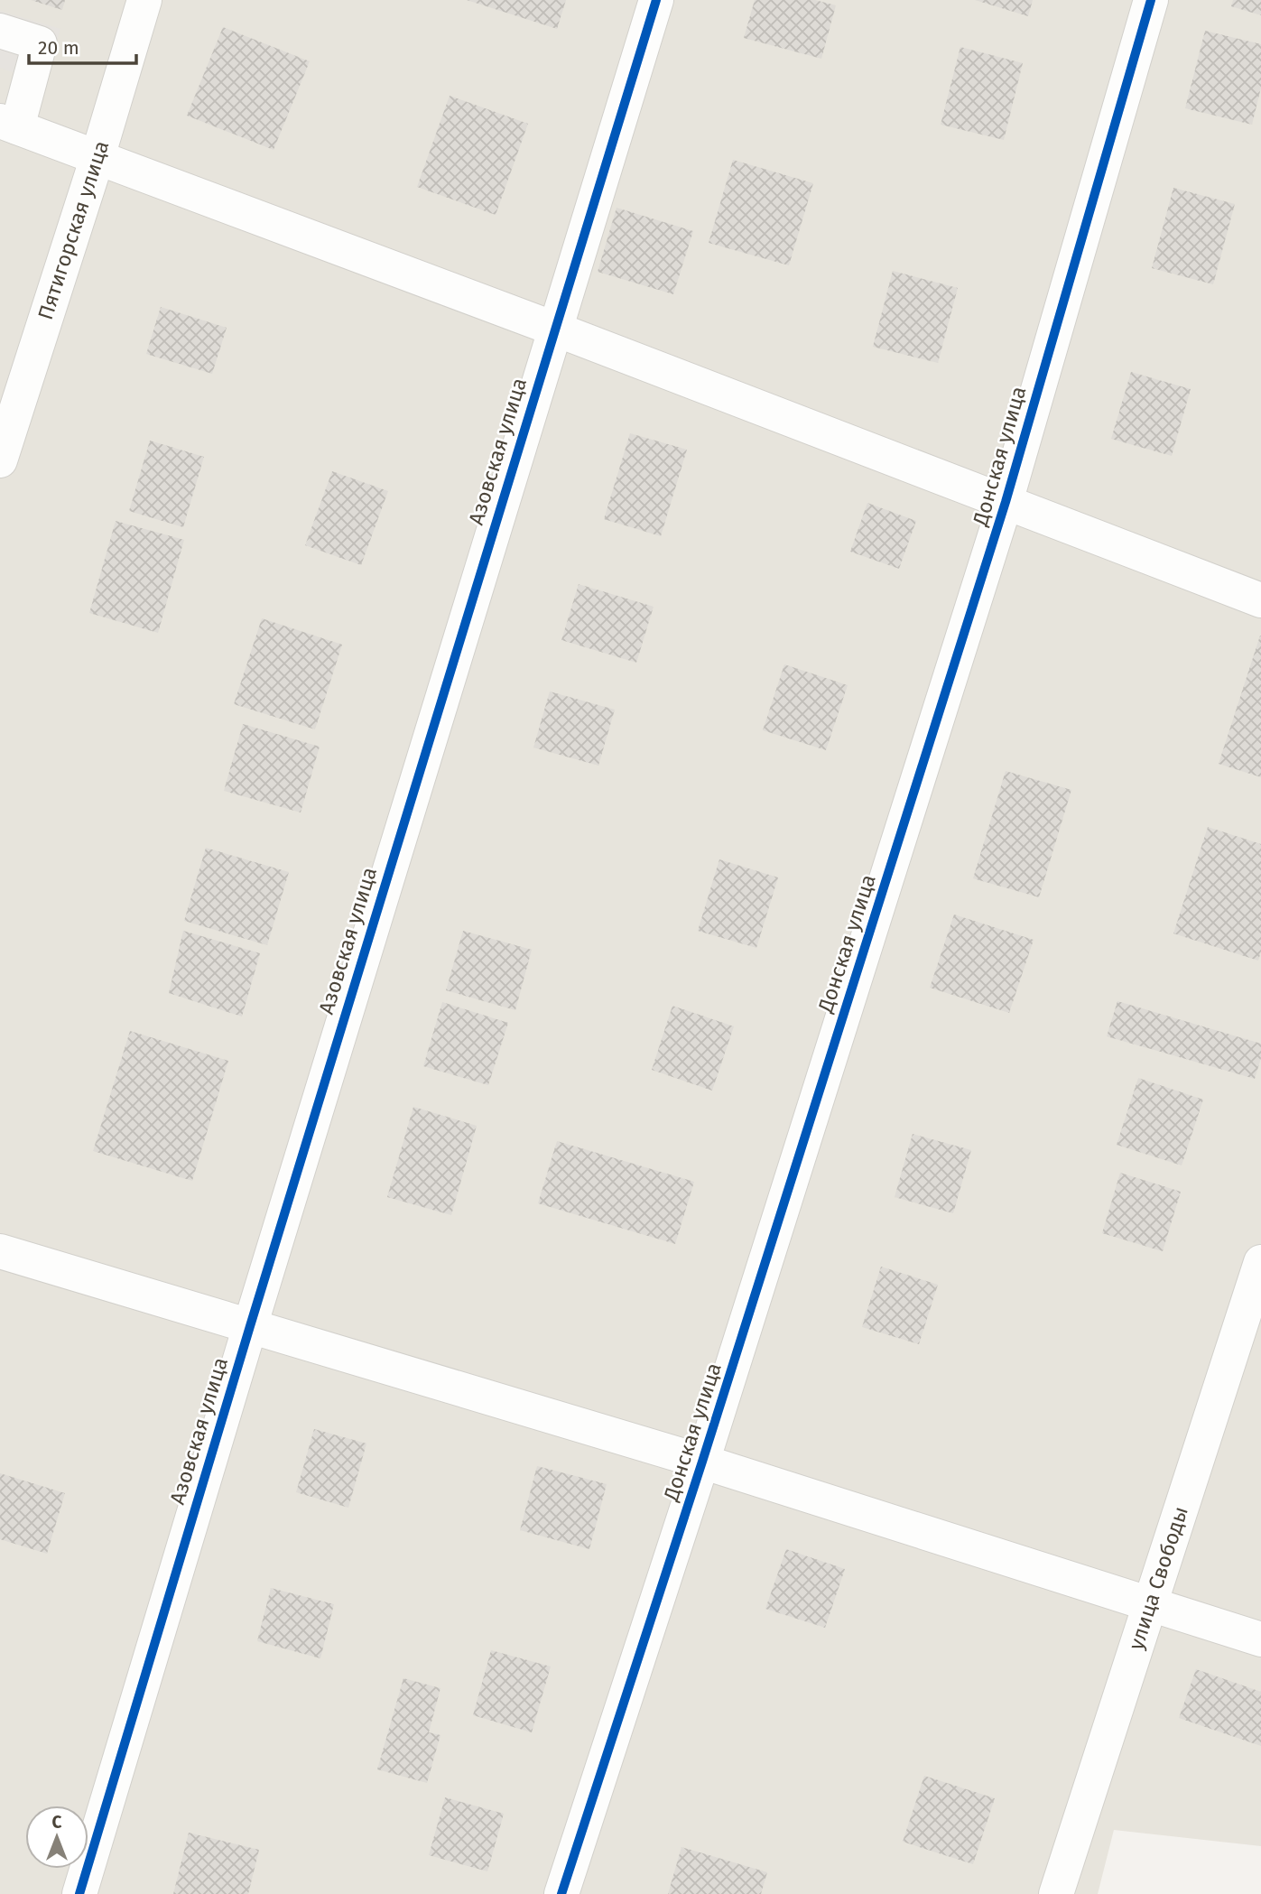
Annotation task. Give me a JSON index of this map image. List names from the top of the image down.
{
  "streets": {
    "street": [
      "Пятигорская улица",
      "Азовская улица",
      "Донская улица",
      "улица Свободы"
    ]
  },
  "scale_bar": "20 m",
  "north": "top"
}
